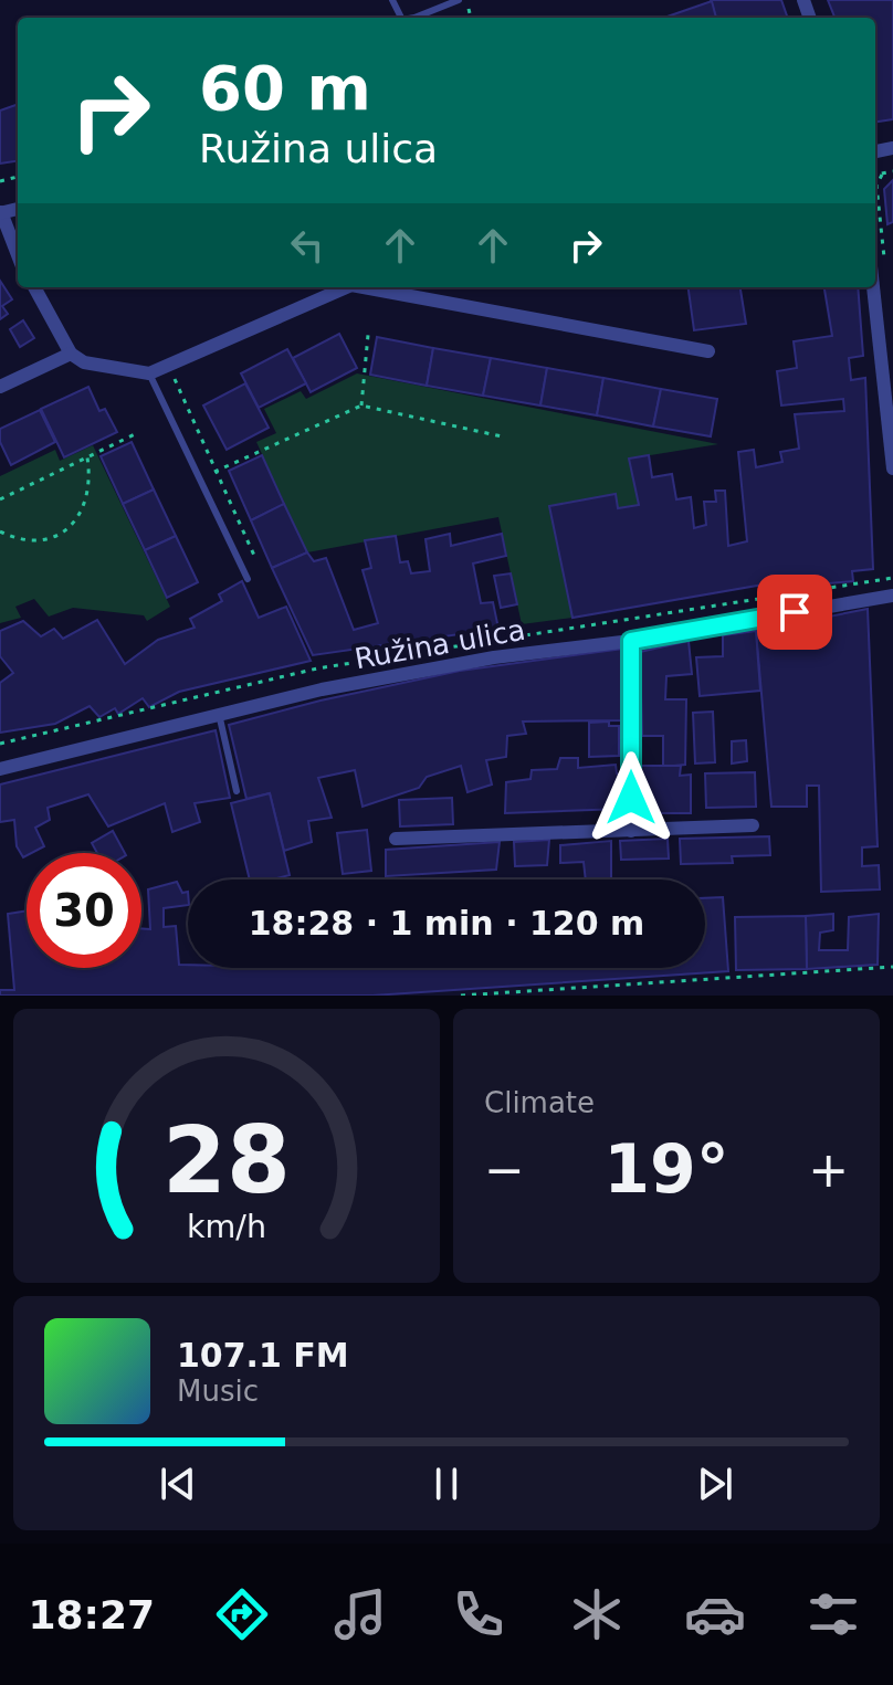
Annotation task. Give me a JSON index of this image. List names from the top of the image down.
{
  "streets": {
    "street": ["Ružina ulica"]
  },
  "page": {
    "turn": ["60 m", "Ružina ulica"],
    "limit": "30",
    "trip": "18:28 · 1 min · 120 m",
    "tile": "Climate",
    "heat": ["−", "19°", "+"],
    "song": ["107.1 FM", "Music"],
    "tabs": "18:27",
    "gauge": ["28", "km/h"]
  }
}
